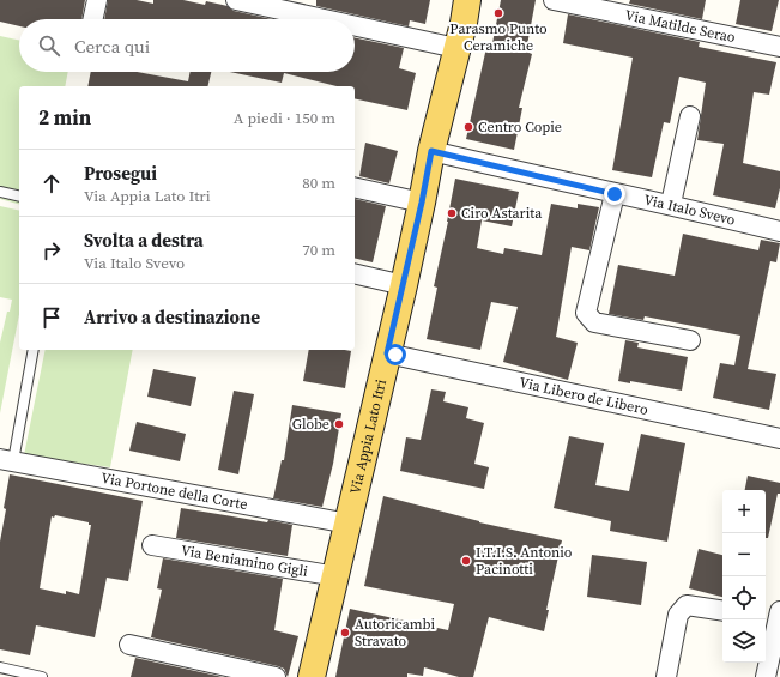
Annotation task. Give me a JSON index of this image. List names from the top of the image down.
{
  "streets": {
    "main road": ["Via Appia Lato Itri"],
    "street": [
      "Via Matilde Serao",
      "Via Italo Svevo",
      "Via Libero de Libero",
      "Via Portone della Corte",
      "Via Beniamino Gigli"
    ]
  },
  "crossings": [
    ["Via Italo Svevo", "Via Appia Lato Itri"],
    ["Via Libero de Libero", "Via Appia Lato Itri"],
    ["Via Appia Lato Itri", "Via Portone della Corte"],
    ["Via Appia Lato Itri", "Via Beniamino Gigli"]
  ],
  "places": [
    "Parasmo Punto Ceramiche",
    "Centro Copie",
    "Ciro Astarita",
    "Globe",
    "I.T.I.S. Antonio Pacinotti",
    "Autoricambi Stravato"
  ],
  "page": {
    "search": "Cerca qui",
    "heading": ["2 min", "A piedi · 150 m"],
    "list": [
      ["Prosegui", "Via Appia Lato Itri", "80 m"],
      ["Svolta a destra", "Via Italo Svevo", "70 m"],
      "Arrivo a destinazione"
    ],
    "map_buttons": ["+", "−"]
  }
}
